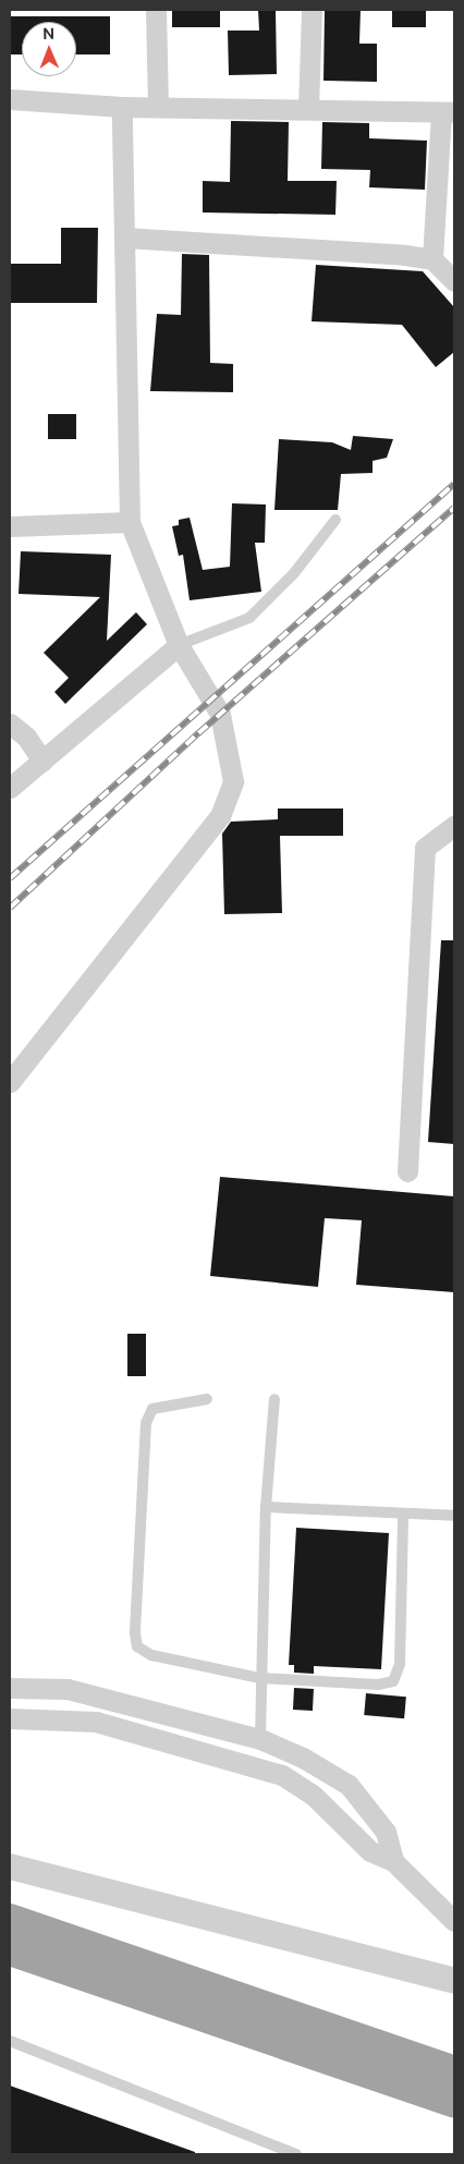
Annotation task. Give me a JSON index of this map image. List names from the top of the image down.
{
  "north": "top"
}
